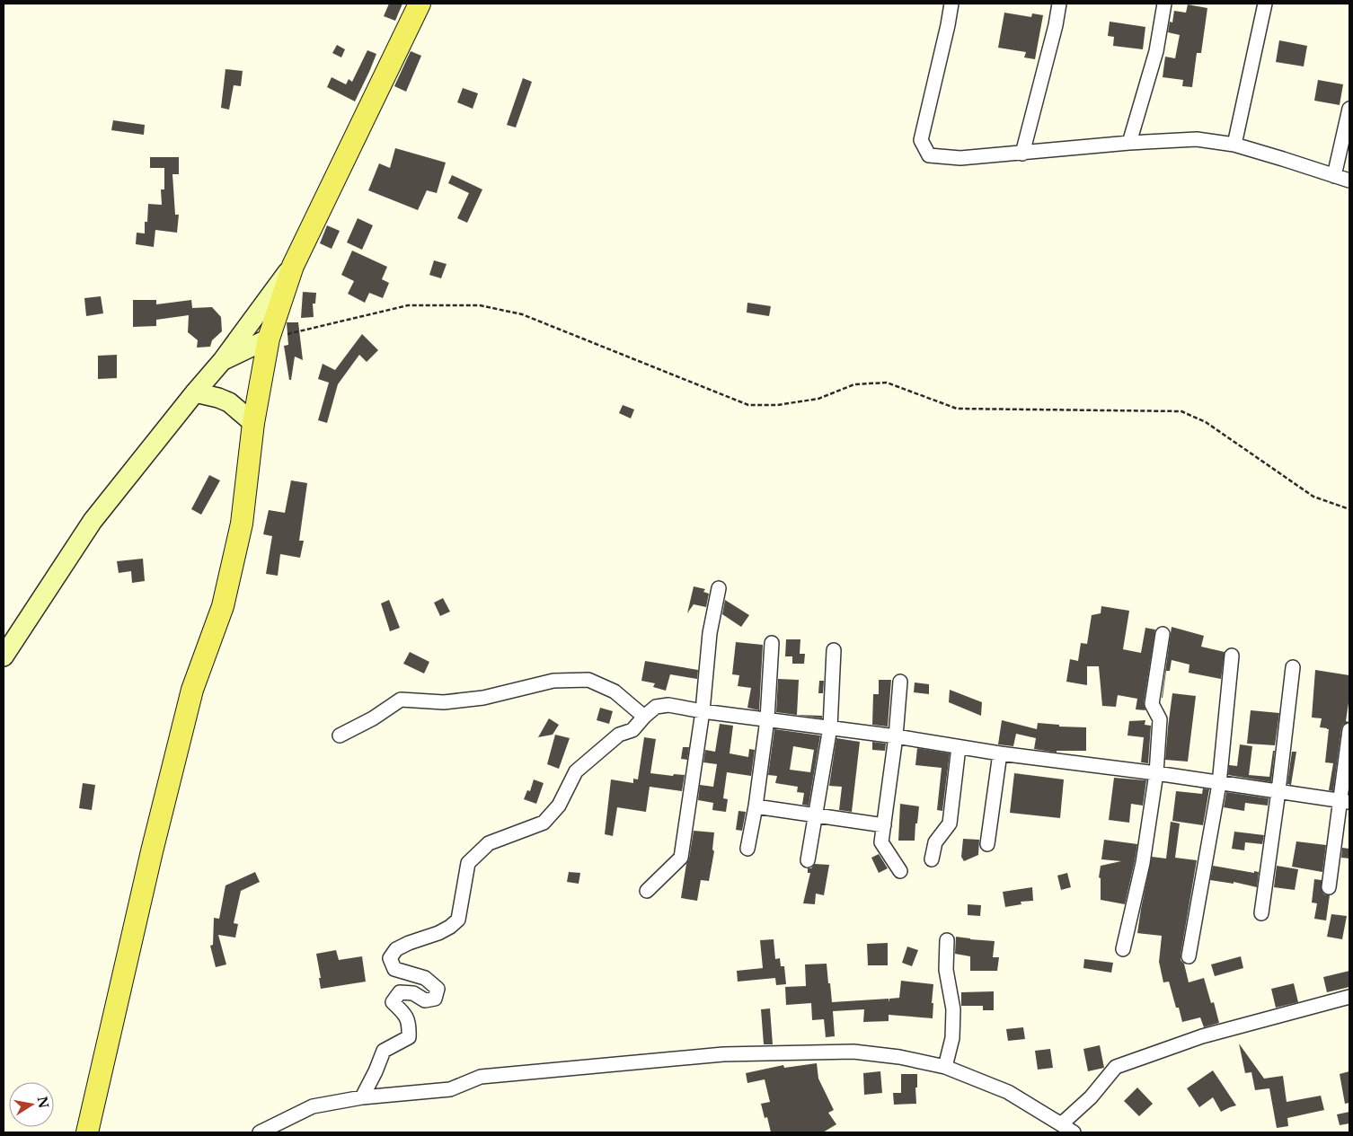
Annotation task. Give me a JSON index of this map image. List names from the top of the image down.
{
  "north": "right"
}
